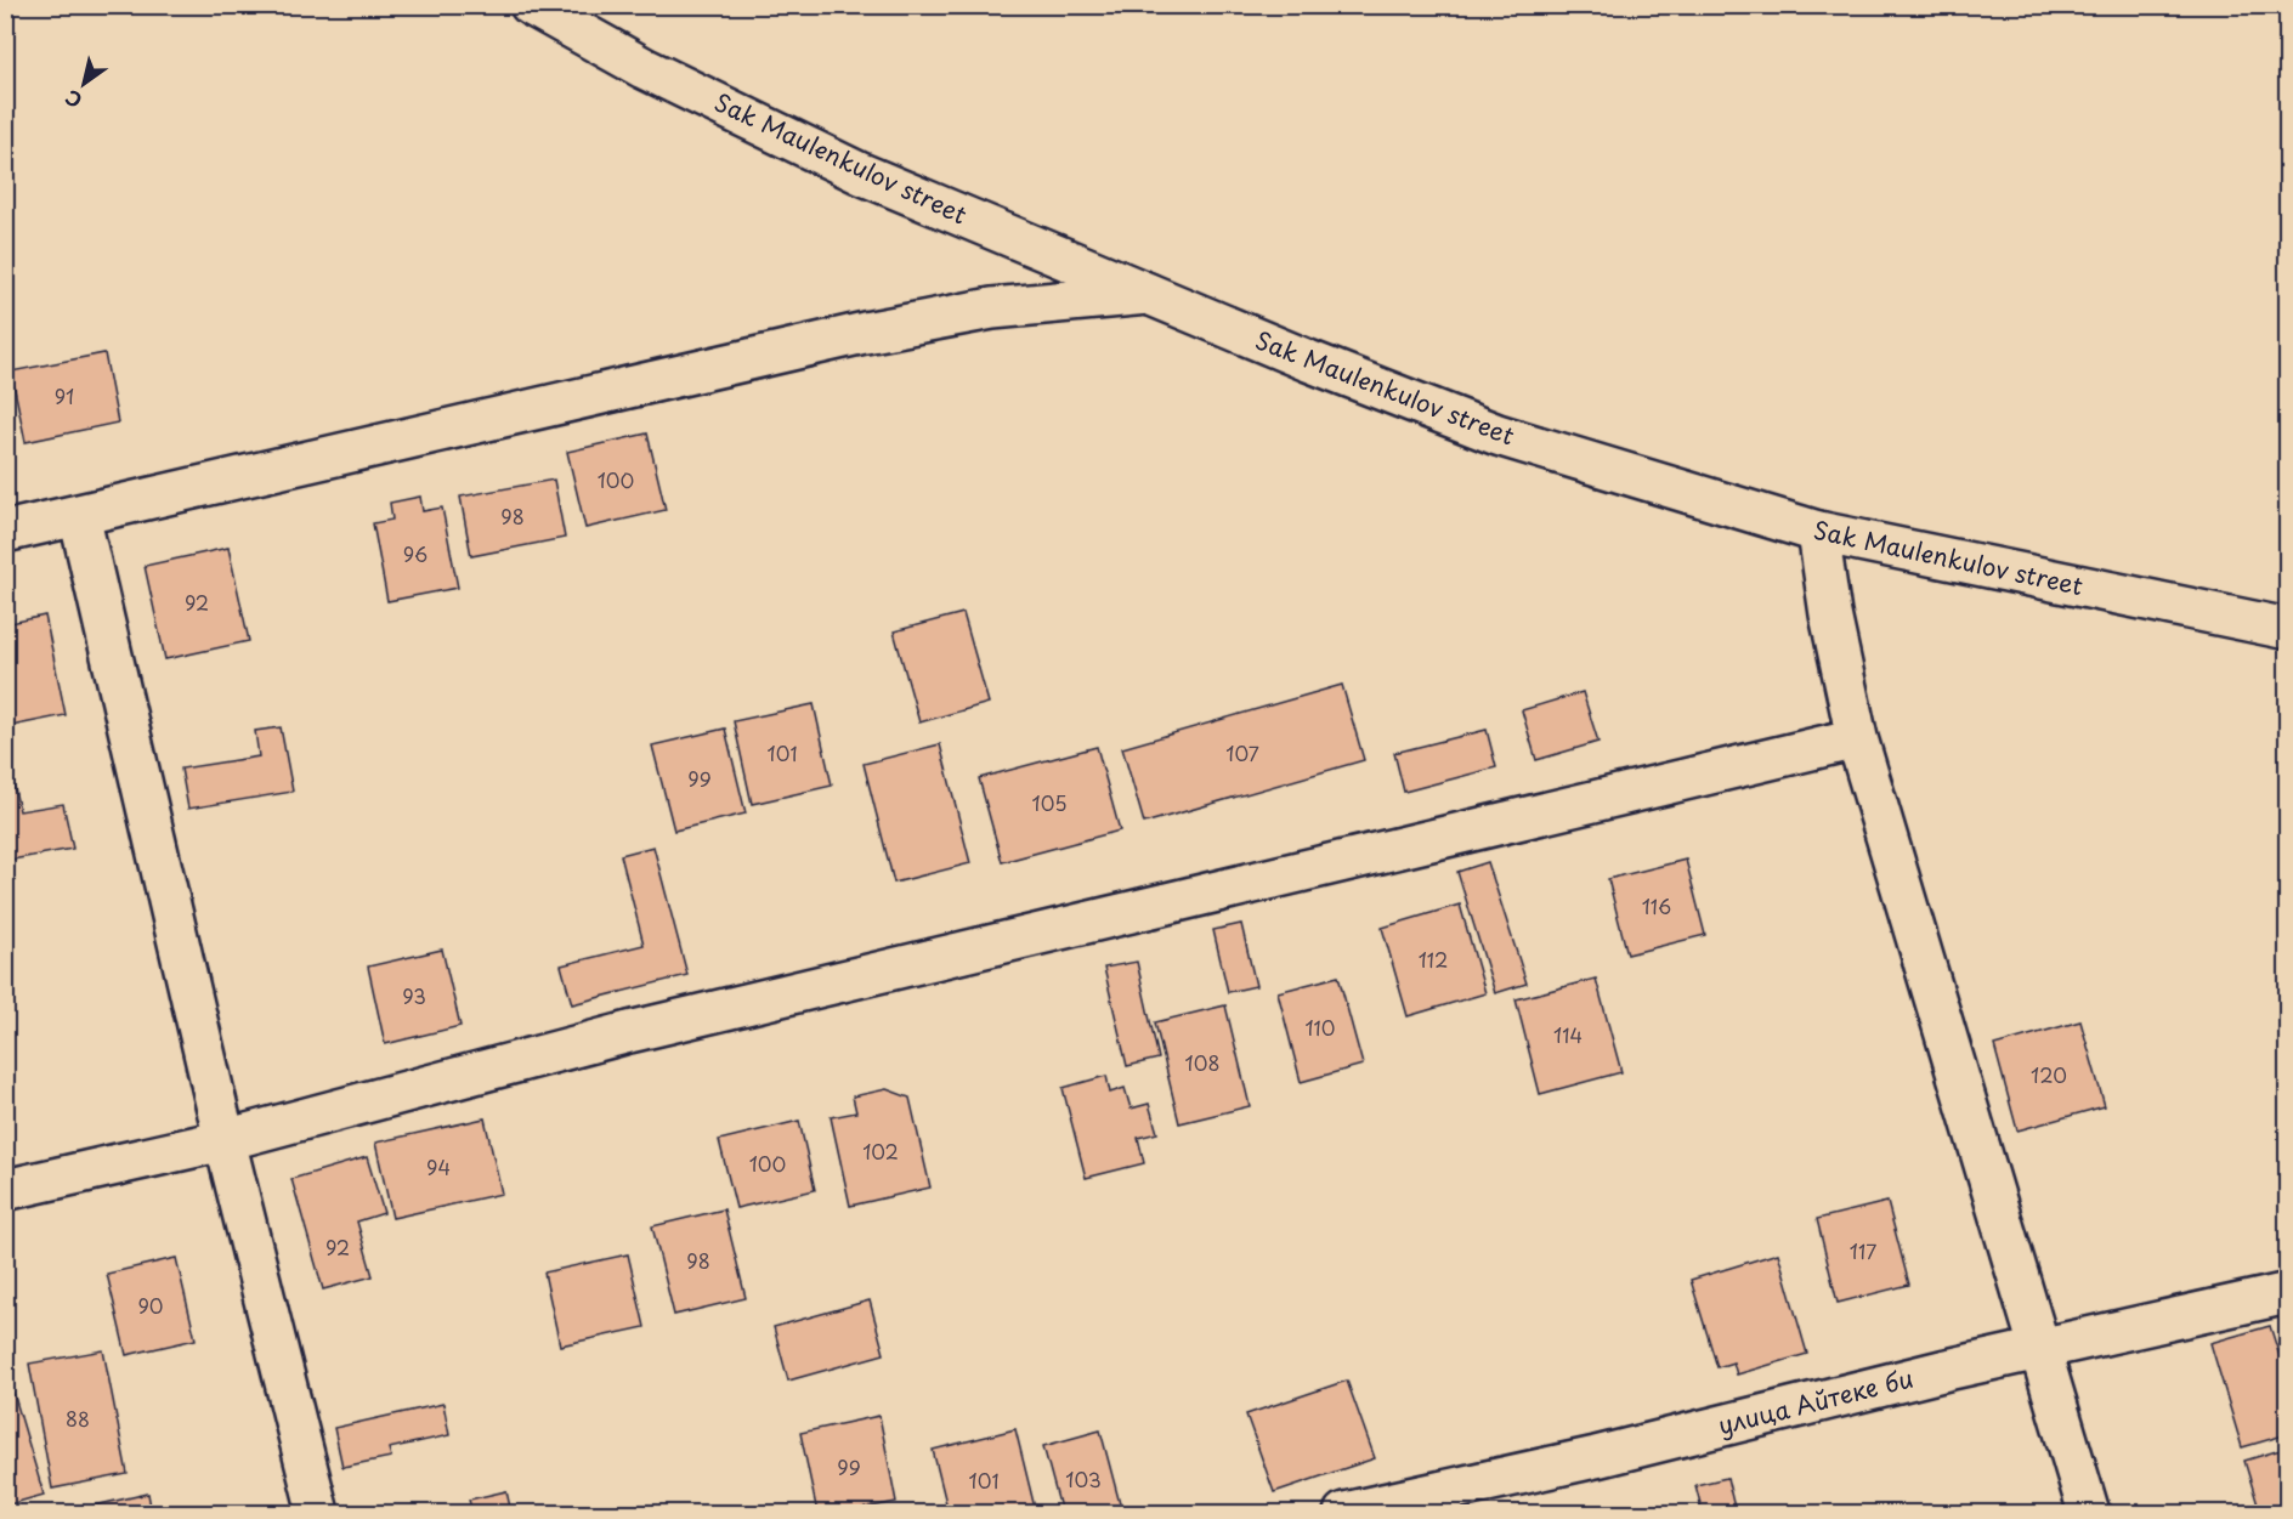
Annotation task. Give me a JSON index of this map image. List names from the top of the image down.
{
  "streets": {
    "street": ["Sak Maulenkulov street", "улица Айтеке би"]
  },
  "house_numbers": [
    "91",
    "100",
    "98",
    "96",
    "92",
    "101",
    "107",
    "99",
    "105",
    "116",
    "112",
    "93",
    "110",
    "114",
    "108",
    "120",
    "102",
    "100",
    "94",
    "92",
    "117",
    "98",
    "90",
    "88",
    "99",
    "103",
    "101"
  ],
  "north": "bottom left"
}
